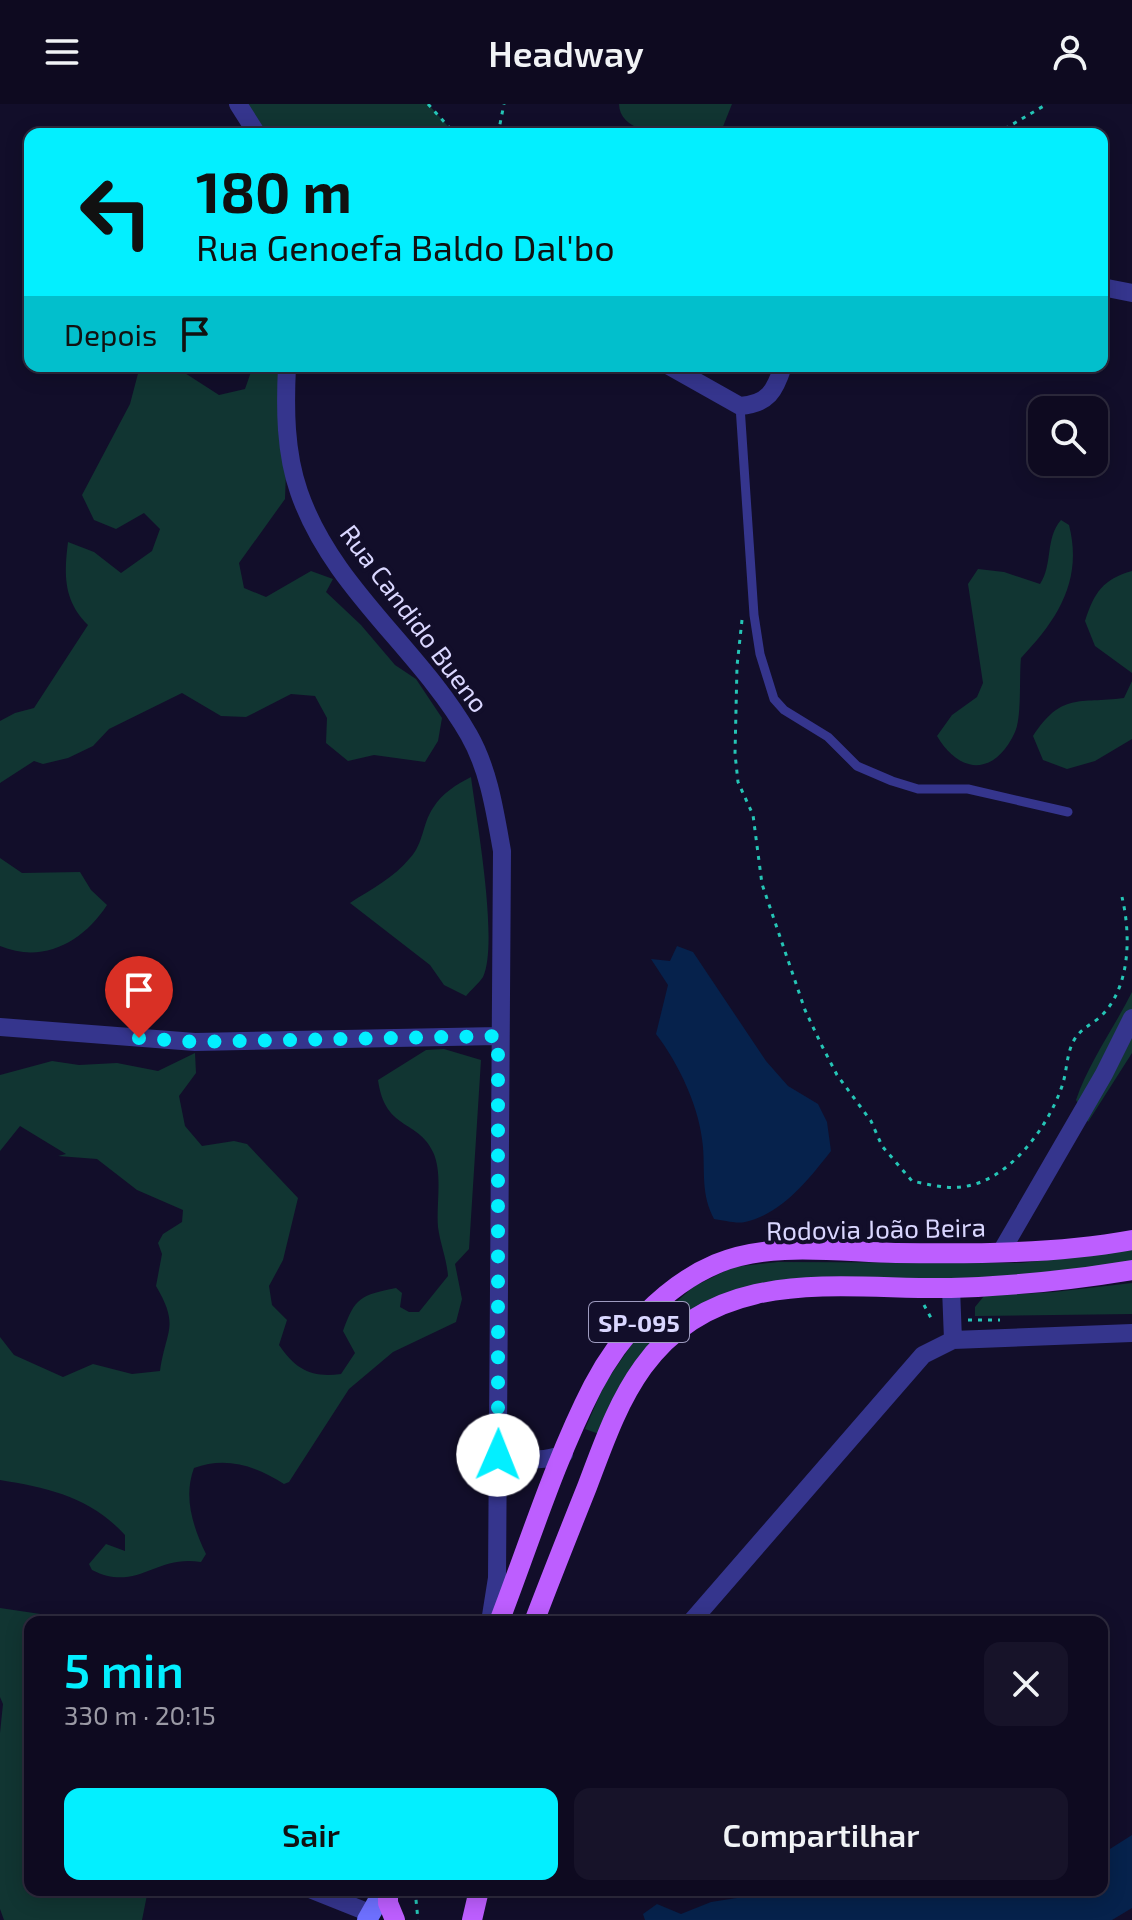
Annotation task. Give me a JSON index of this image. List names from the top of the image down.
{
  "streets": {
    "main road": ["Rodovia João Beira", "SP-095"],
    "street": ["Rua Candido Bueno"]
  },
  "page": {
    "header": "Headway",
    "turn": ["180 m", "Rua Genoefa Baldo Dal'bo"],
    "then": "Depois",
    "heading": ["5 min", "330 m · 20:15"],
    "buttons": ["Sair", "Compartilhar"]
  }
}
